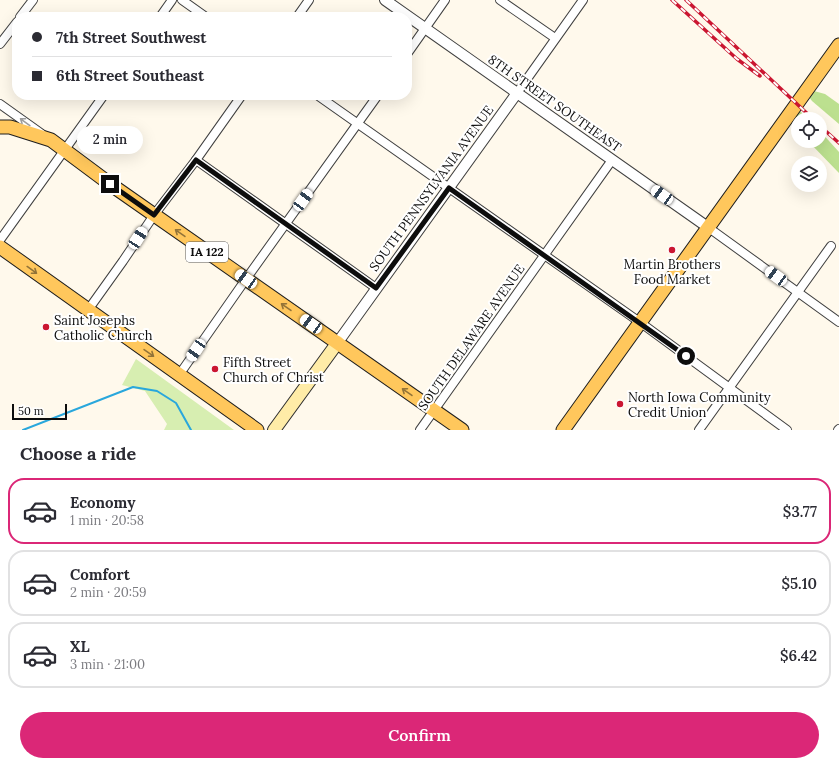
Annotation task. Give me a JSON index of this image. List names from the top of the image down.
{
  "streets": {
    "main road": ["SOUTH PENNSYLVANIA AVENUE", "IA 122"],
    "street": ["8TH STREET SOUTHEAST", "SOUTH DELAWARE AVENUE"]
  },
  "crossings": [
    ["8TH STREET SOUTHEAST", "SOUTH PENNSYLVANIA AVENUE"],
    ["8TH STREET SOUTHEAST", "SOUTH DELAWARE AVENUE"],
    ["SOUTH PENNSYLVANIA AVENUE", "IA 122"],
    ["IA 122", "SOUTH DELAWARE AVENUE"]
  ],
  "places": [
    "Martin Brothers Food Market",
    "Saint Josephs Catholic Church",
    "Fifth Street Church of Christ",
    "North Iowa Community Credit Union"
  ],
  "scale_bar": "50 m",
  "page": {
    "banner": ["7th Street Southwest", "6th Street Southeast"],
    "bubble": "2 min",
    "scale": "50 m",
    "heading": "Choose a ride",
    "list": [
      {
        "name": "Economy",
        "note": "1 min · 20:58",
        "value": "$3.77"
      },
      {
        "name": "Comfort",
        "note": "2 min · 20:59",
        "value": "$5.10"
      },
      {
        "name": "XL",
        "note": "3 min · 21:00",
        "value": "$6.42"
      }
    ],
    "buttons": "Confirm"
  }
}
